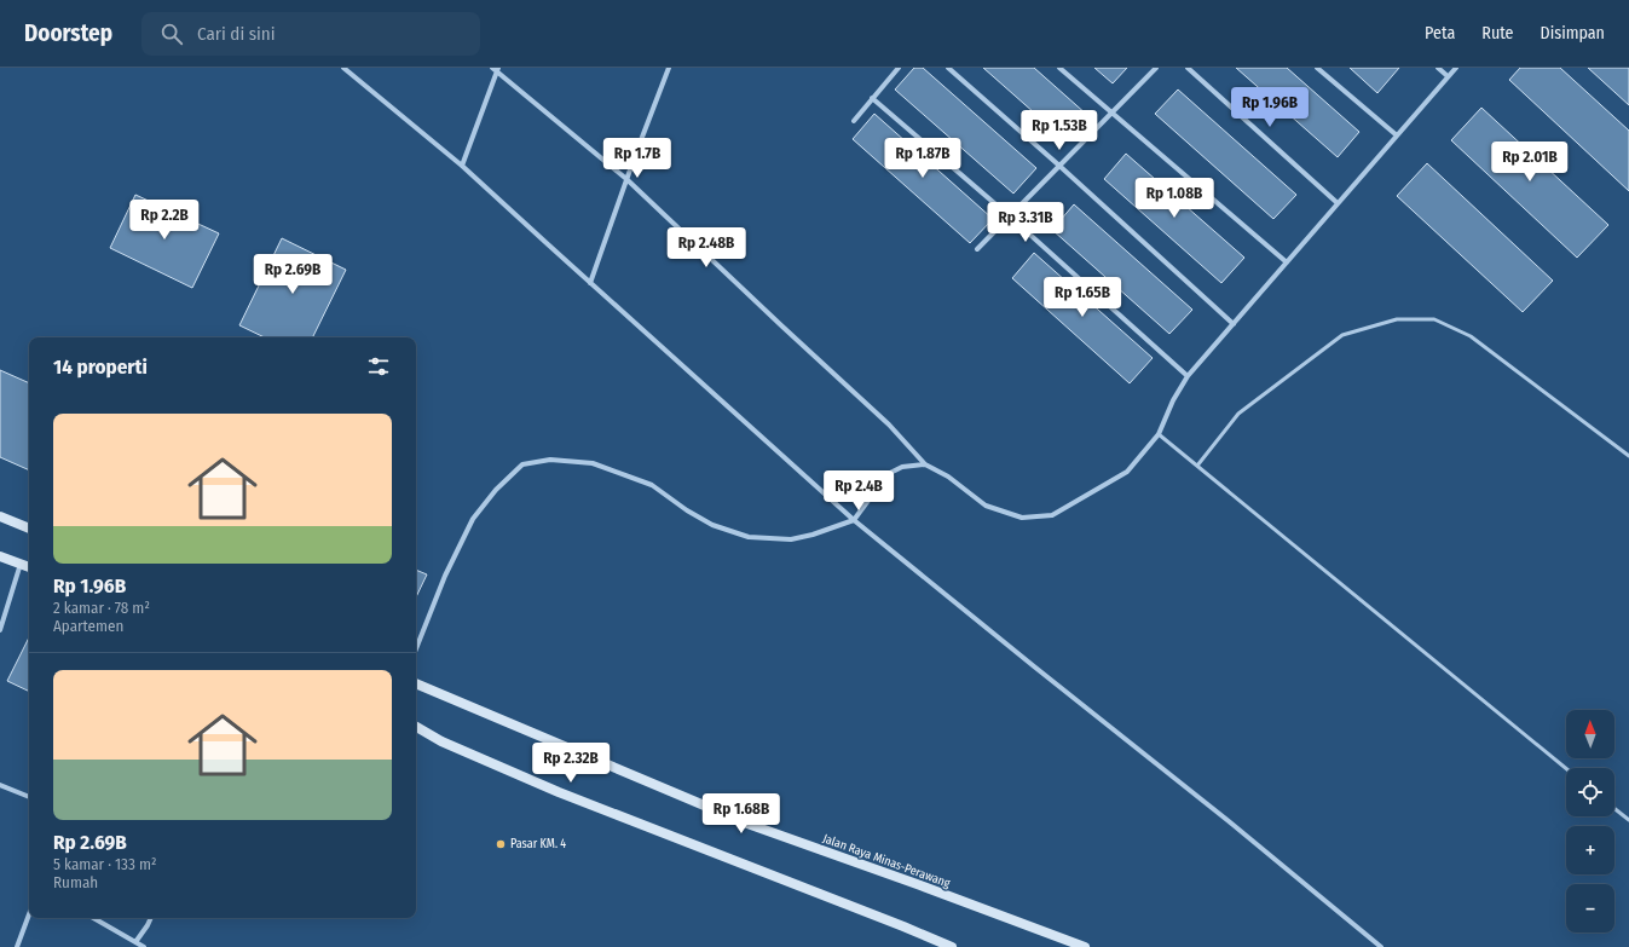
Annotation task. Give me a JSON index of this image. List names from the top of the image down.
{
  "streets": {
    "main road": ["Jalan Raya Minas-Perawang"]
  },
  "places": ["Pasar KM. 4"],
  "north": "top",
  "page": {
    "header": "Doorstep",
    "search": "Cari di sini",
    "nav": ["Peta", "Rute", "Disimpan"],
    "price": [
      "Rp 1.96B",
      "Rp 1.53B",
      "Rp 1.7B",
      "Rp 1.87B",
      "Rp 2.01B",
      "Rp 1.08B",
      "Rp 2.2B",
      "Rp 3.31B",
      "Rp 2.48B",
      "Rp 2.69B",
      "Rp 1.65B",
      "Rp 2.4B",
      "Rp 2.32B",
      "Rp 1.68B"
    ],
    "heading": "14 properti",
    "list": [
      {
        "name": "Rp 1.96B",
        "note": "2 kamar · 78 m² · Apartemen"
      },
      {
        "name": "Rp 2.69B",
        "note": "5 kamar · 133 m² · Rumah"
      }
    ],
    "map_buttons": ["+", "−"]
  }
}
